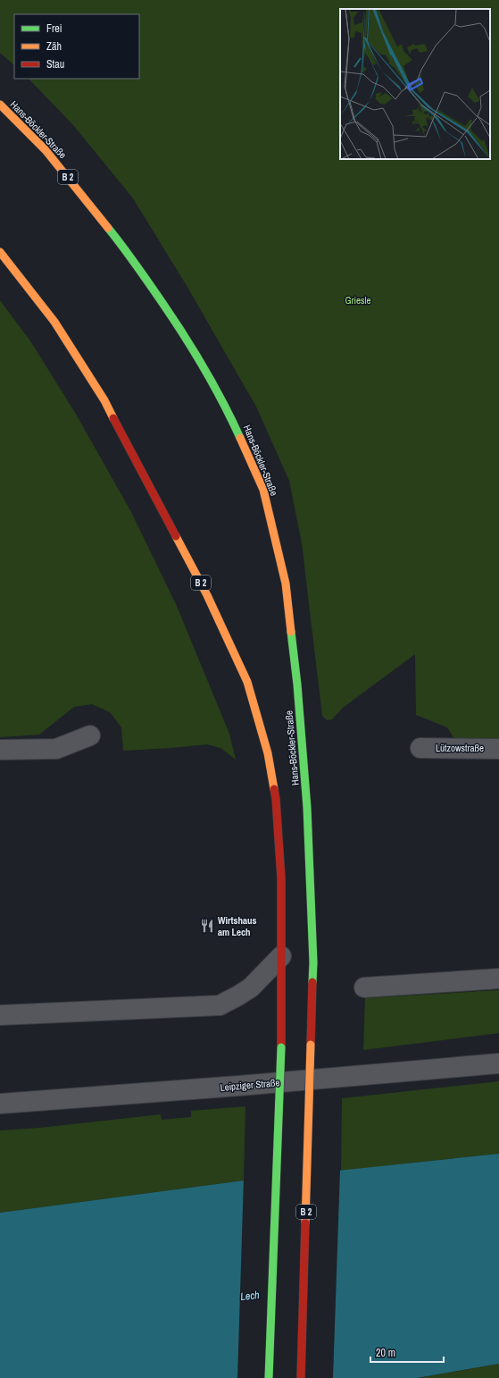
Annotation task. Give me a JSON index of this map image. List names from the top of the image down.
{
  "streets": {
    "main road": ["Hans-Böckler-Straße", "B 2"],
    "street": ["Lützowstraße", "Leipziger Straße"]
  },
  "water": ["Lech"],
  "parks": ["Griesle"],
  "places": {
    "restaurant": ["Wirtshaus am Lech"]
  },
  "legend": ["Frei", "Zäh", "Stau"],
  "scale_bar": "20 m"
}
